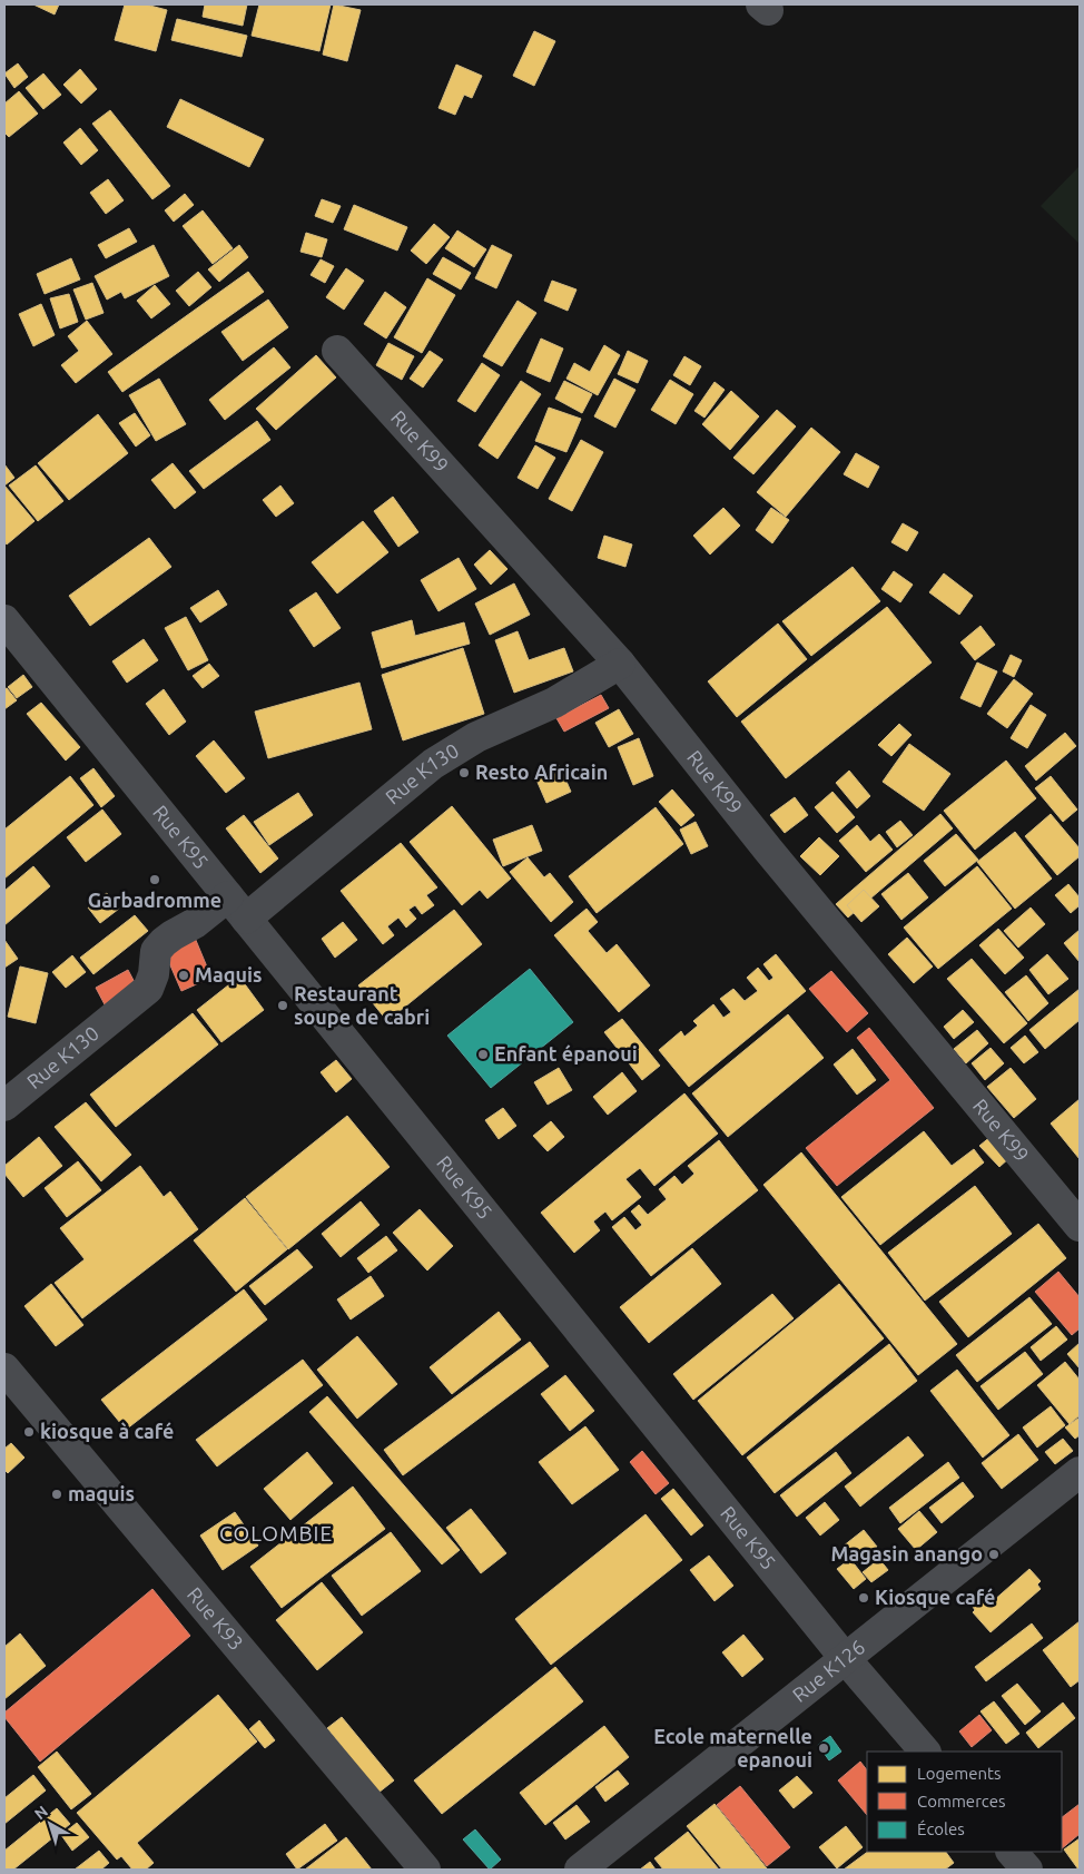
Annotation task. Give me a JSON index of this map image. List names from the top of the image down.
{
  "streets": {
    "street": [
      "Rue K99",
      "Rue K130",
      "Rue K95",
      "Rue K93",
      "Rue K126"
    ]
  },
  "crossings": [
    ["Rue K99", "Rue K130"],
    ["Rue K130", "Rue K95"],
    ["Rue K95", "Rue K126"]
  ],
  "districts": ["COLOMBIE"],
  "places": [
    "Resto Africain",
    "Garbadromme",
    "Maquis",
    "Restaurant soupe de cabri",
    "Enfant épanoui",
    "kiosque à café",
    "maquis",
    "Magasin anango",
    "Kiosque café",
    "Ecole maternelle epanoui"
  ],
  "legend": ["Logements", "Commerces", "Écoles"],
  "north": "top left"
}
